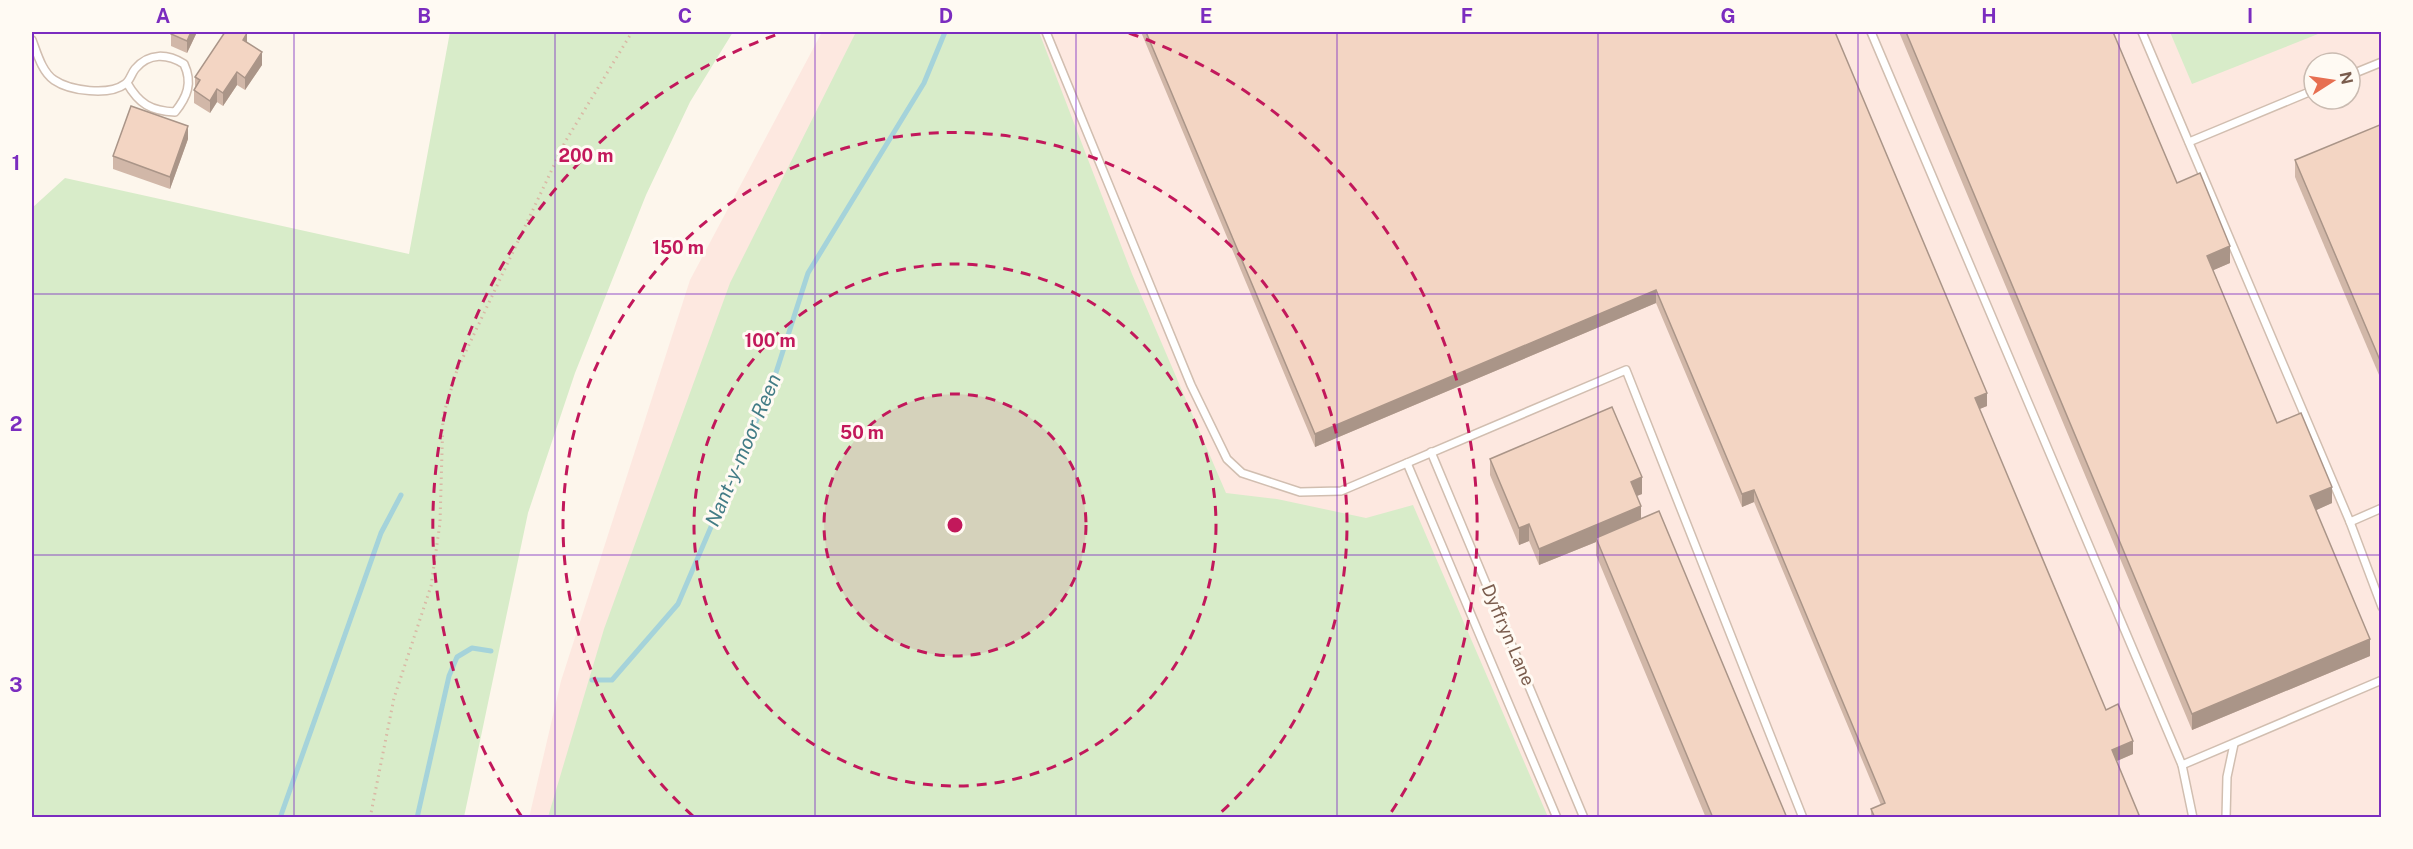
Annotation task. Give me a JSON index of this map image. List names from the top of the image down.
{
  "streets": {
    "lane": ["Dyffryn Lane"]
  },
  "water": ["Nant-y-moor Reen"],
  "north": "right",
  "grid": {
    "columns": [
      "A",
      "B",
      "C",
      "D",
      "E",
      "F",
      "G",
      "H",
      "I"
    ],
    "rows": ["1", "2", "3"]
  },
  "rings": [
    "200 m",
    "150 m",
    "100 m",
    "50 m"
  ]
}
